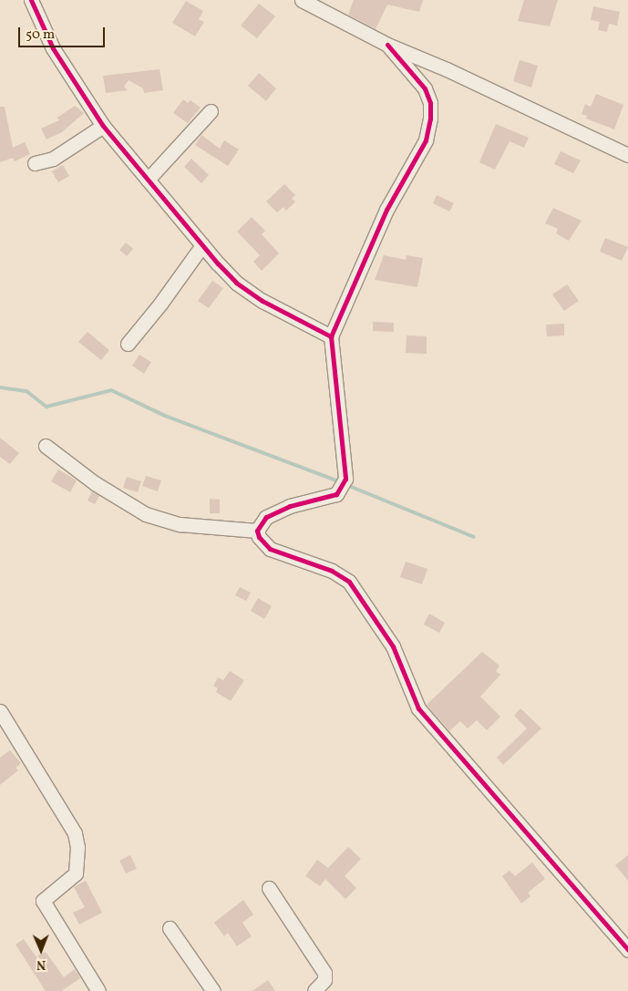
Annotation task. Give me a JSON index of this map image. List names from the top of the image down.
{
  "scale_bar": "50 m",
  "north": "bottom"
}
